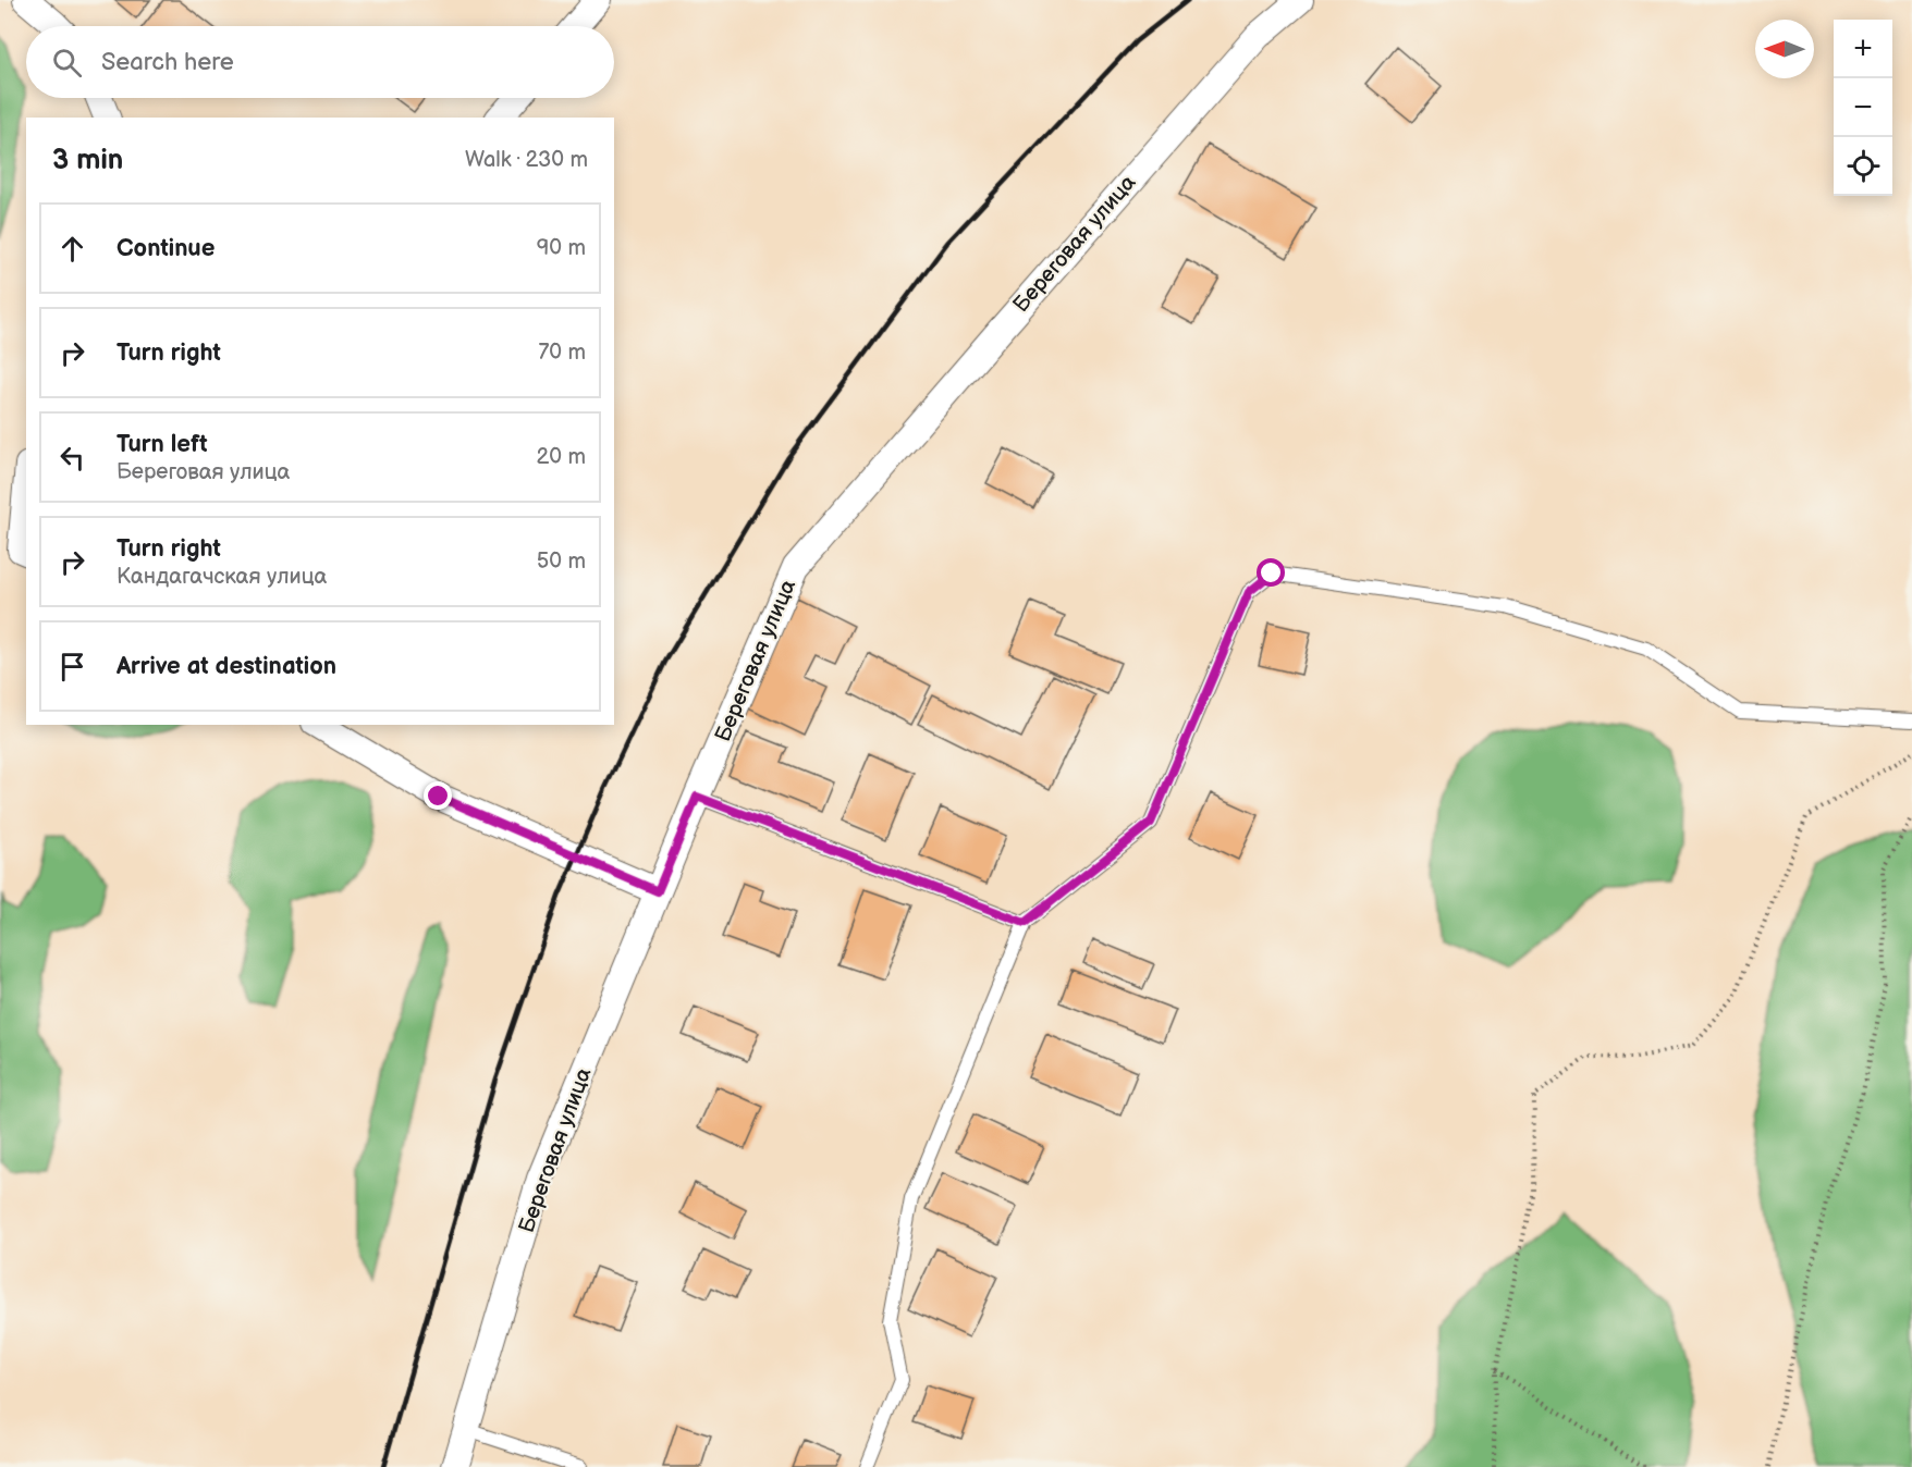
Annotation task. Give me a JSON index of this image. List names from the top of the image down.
{
  "streets": {
    "street": ["Береговая улица"]
  },
  "north": "left",
  "page": {
    "map_buttons": ["+", "−"],
    "search": "Search here",
    "heading": ["3 min", "Walk · 230 m"],
    "list": [
      ["Continue", "90 m"],
      ["Turn right", "70 m"],
      ["Turn left", "Береговая улица", "20 m"],
      ["Turn right", "Кандагачская улица", "50 m"],
      "Arrive at destination"
    ]
  }
}
